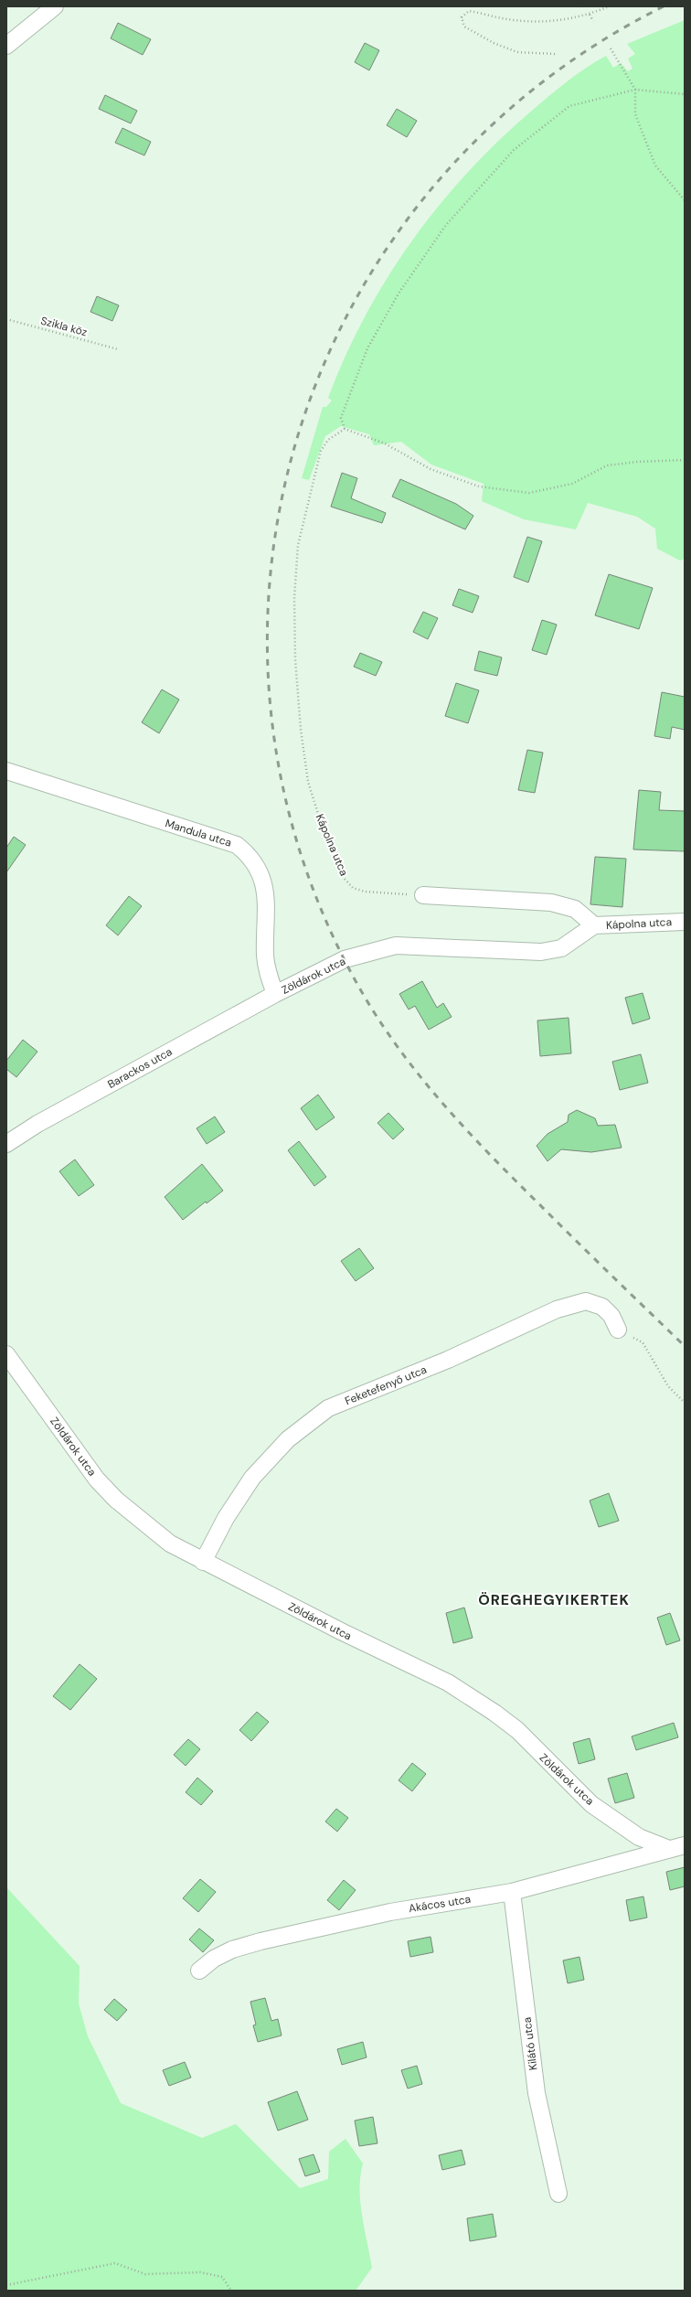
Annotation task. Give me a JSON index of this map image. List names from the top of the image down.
{
  "streets": {
    "street": [
      "Mandula utca",
      "Kápolna utca",
      "Zöldárok utca",
      "Barackos utca",
      "Feketefenyő utca",
      "Akácos utca",
      "Kilátó utca"
    ],
    "path": ["Szikla köz"]
  },
  "crossings": [
    ["Mandula utca", "Zöldárok utca"],
    ["Mandula utca", "Barackos utca"],
    ["Kápolna utca", "Zöldárok utca"],
    ["Zöldárok utca", "Barackos utca"],
    ["Zöldárok utca", "Feketefenyő utca"],
    ["Zöldárok utca", "Akácos utca"],
    ["Akácos utca", "Kilátó utca"]
  ],
  "districts": ["ÖREGHEGYIKERTEK"]
}
